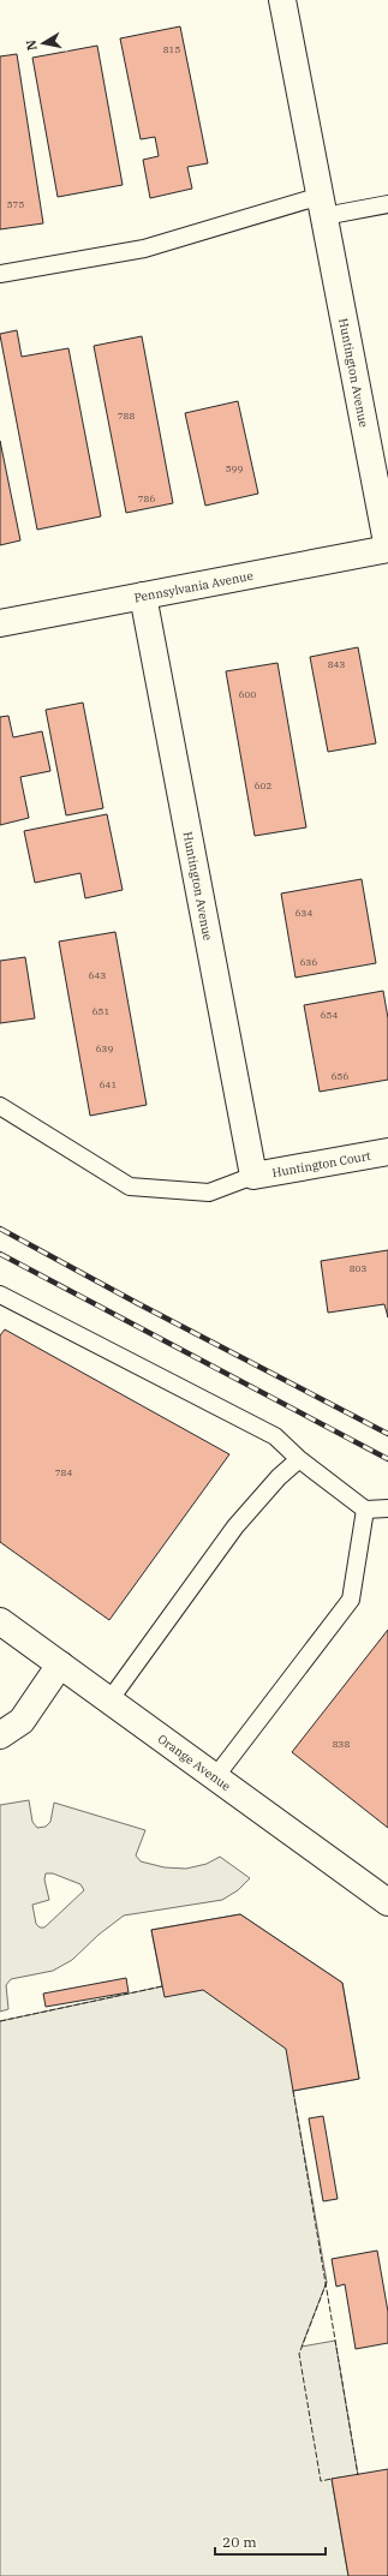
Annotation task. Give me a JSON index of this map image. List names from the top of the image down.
{
  "streets": {
    "street": [
      "Huntington Avenue",
      "Pennsylvania Avenue",
      "Huntington Court",
      "Orange Avenue"
    ]
  },
  "crossings": [
    ["Huntington Avenue", "Pennsylvania Avenue"],
    ["Huntington Avenue", "Huntington Court"]
  ],
  "house_numbers": [
    "815",
    "575",
    "788",
    "599",
    "786",
    "843",
    "600",
    "602",
    "634",
    "636",
    "643",
    "651",
    "654",
    "639",
    "656",
    "641",
    "803",
    "784",
    "838"
  ],
  "scale_bar": "20 m",
  "north": "left"
}
